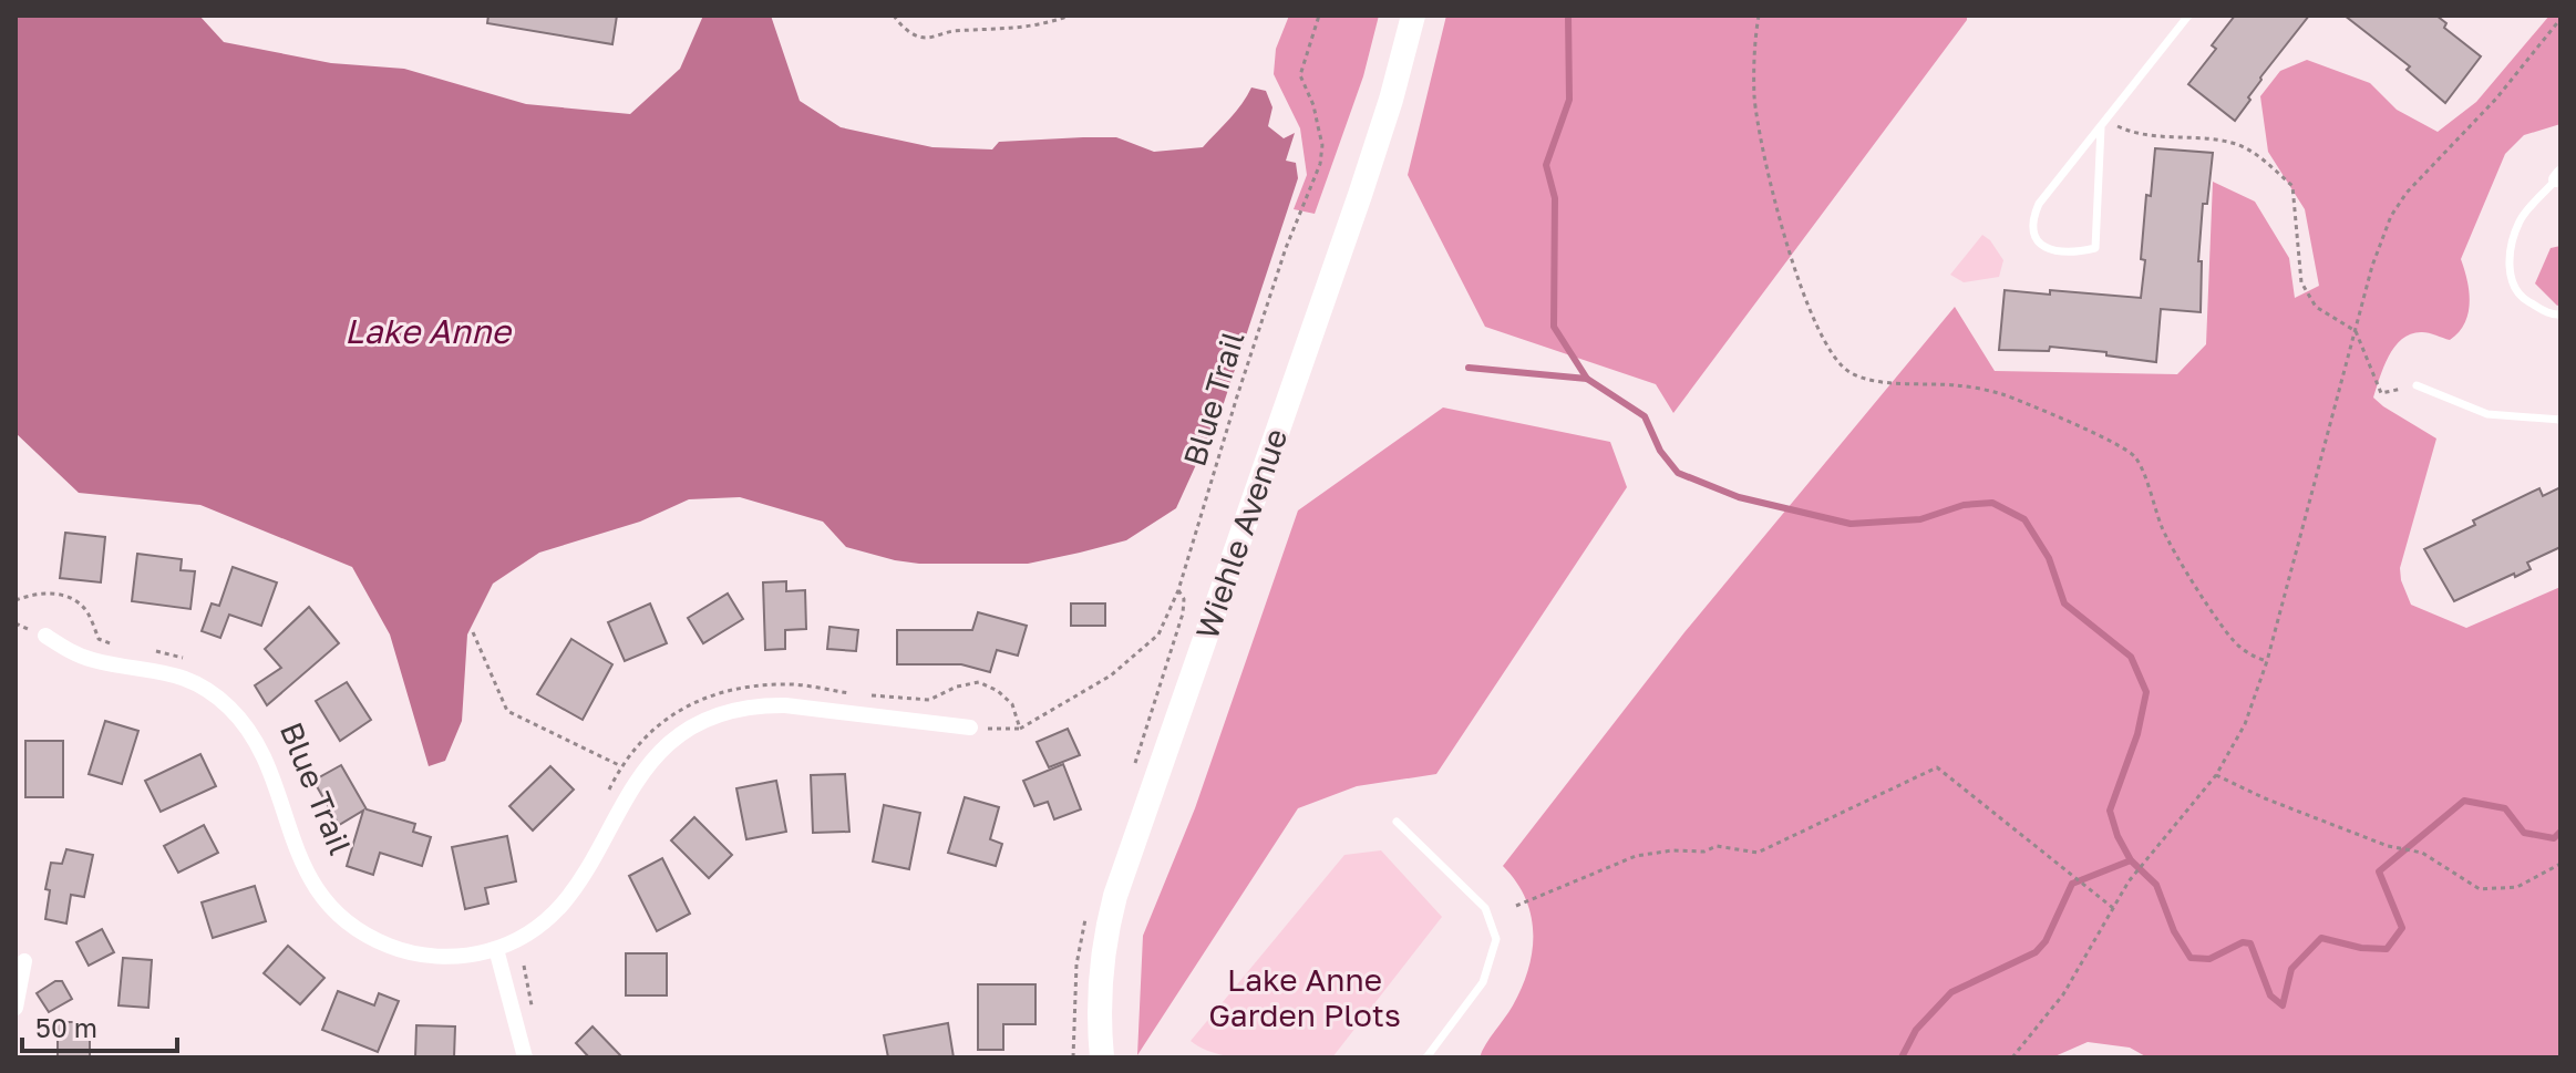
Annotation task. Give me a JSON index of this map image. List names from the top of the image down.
{
  "streets": {
    "main road": ["Wiehle Avenue"],
    "path": ["Blue Trail"]
  },
  "water": ["Lake Anne"],
  "parks": ["Lake Anne Garden Plots"],
  "scale_bar": "50 m"
}
